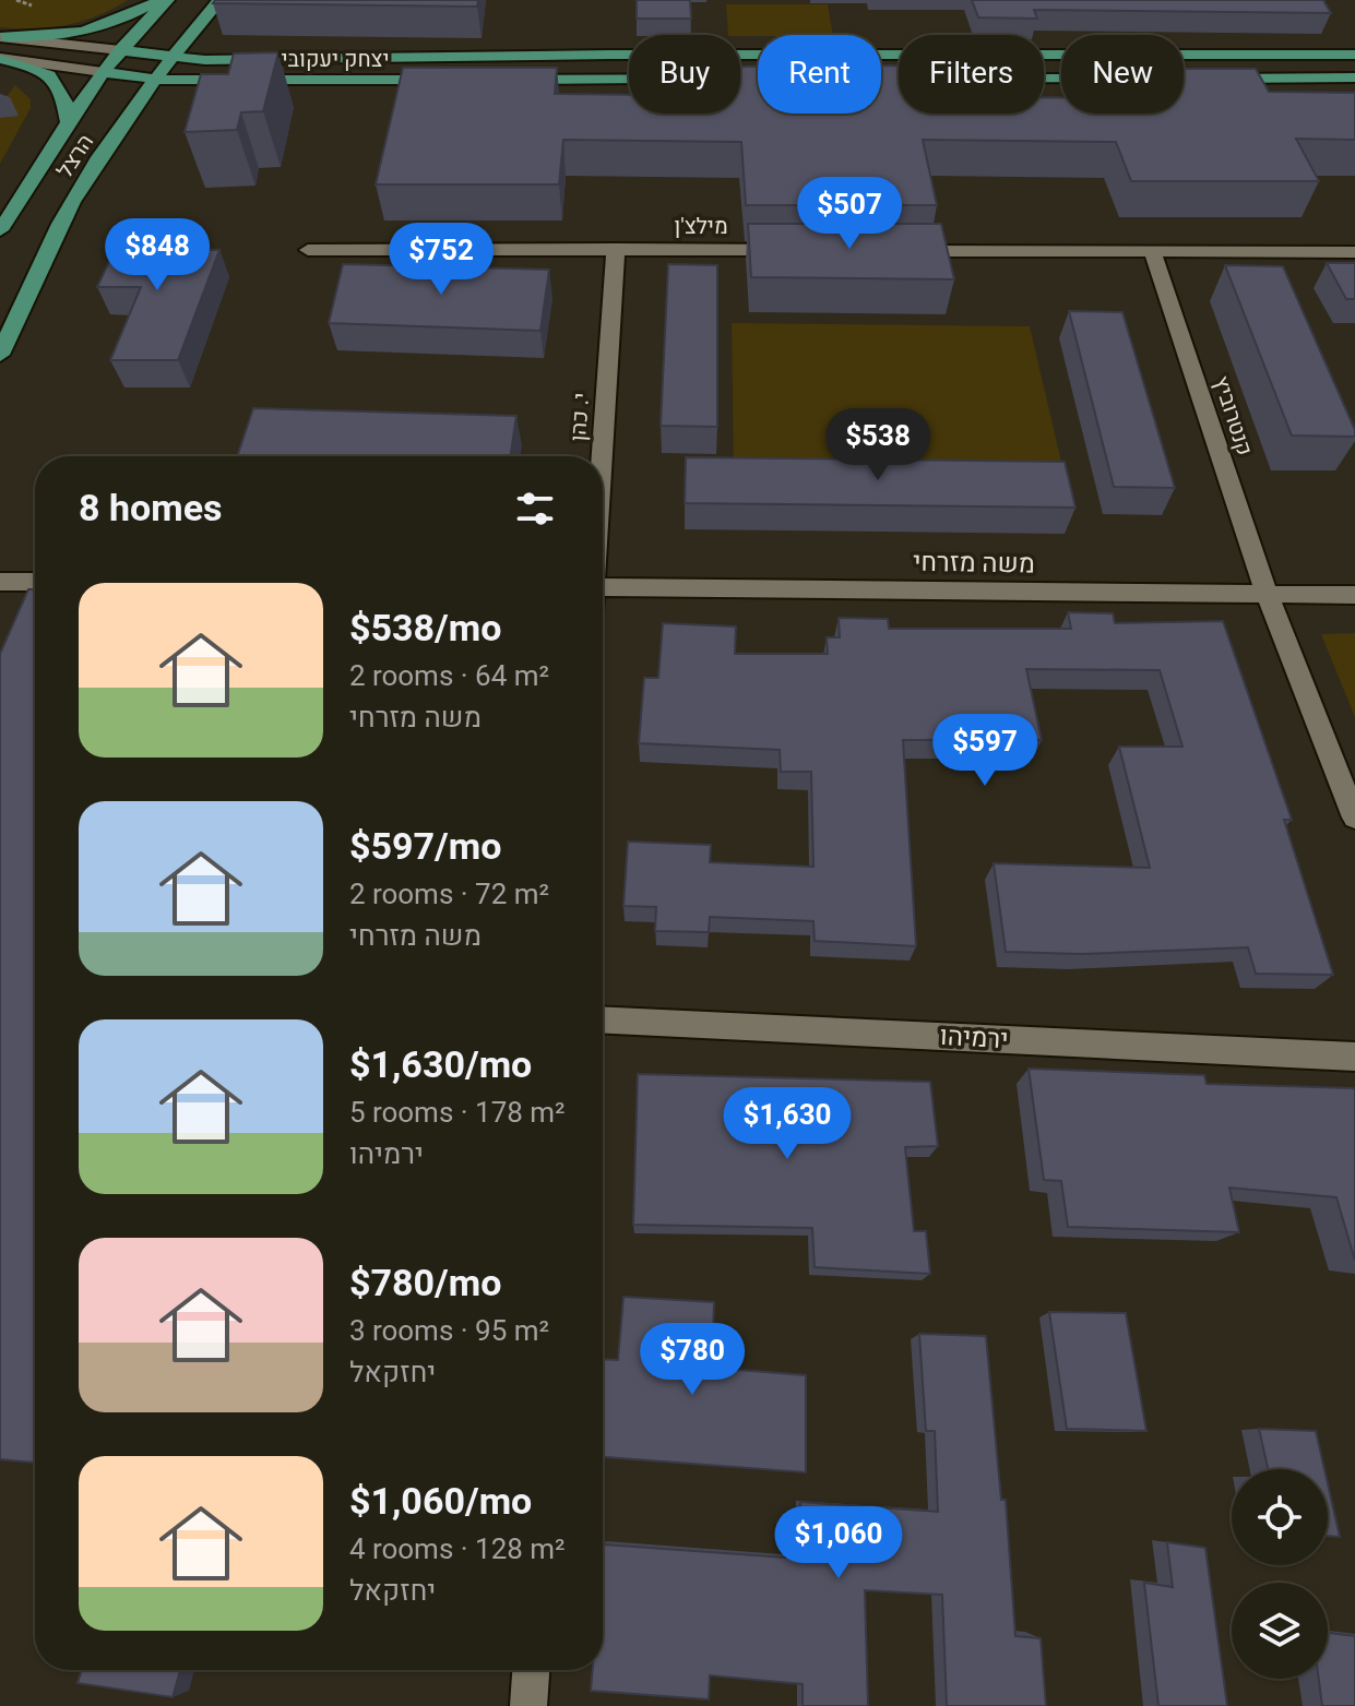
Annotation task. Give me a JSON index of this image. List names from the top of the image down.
{
  "streets": {
    "main road": ["יצחק יעקובי", "הרצל"],
    "street": [
      "מילצ'ן",
      "קנטרוביץ",
      "י. כהן",
      "משה מזרחי",
      "ירמיהו"
    ]
  },
  "crossings": [
    ["יצחק יעקובי", "הרצל"],
    ["מילצ'ן", "י. כהן"],
    ["קנטרוביץ", "משה מזרחי"]
  ],
  "page": {
    "chip": [
      "Buy",
      "Rent",
      "Filters",
      "New"
    ],
    "price": [
      "$507",
      "$848",
      "$752",
      "$538",
      "$597",
      "$1,630",
      "$780",
      "$1,060"
    ],
    "heading": "8 homes",
    "list": [
      {
        "name": "$538/mo",
        "note": "2 rooms · 64 m² · משה מזרחי"
      },
      {
        "name": "$597/mo",
        "note": "2 rooms · 72 m² · משה מזרחי"
      },
      {
        "name": "$1,630/mo",
        "note": "5 rooms · 178 m² · ירמיהו"
      },
      {
        "name": "$780/mo",
        "note": "3 rooms · 95 m² · יחזקאל"
      },
      {
        "name": "$1,060/mo",
        "note": "4 rooms · 128 m² · יחזקאל"
      }
    ]
  }
}
